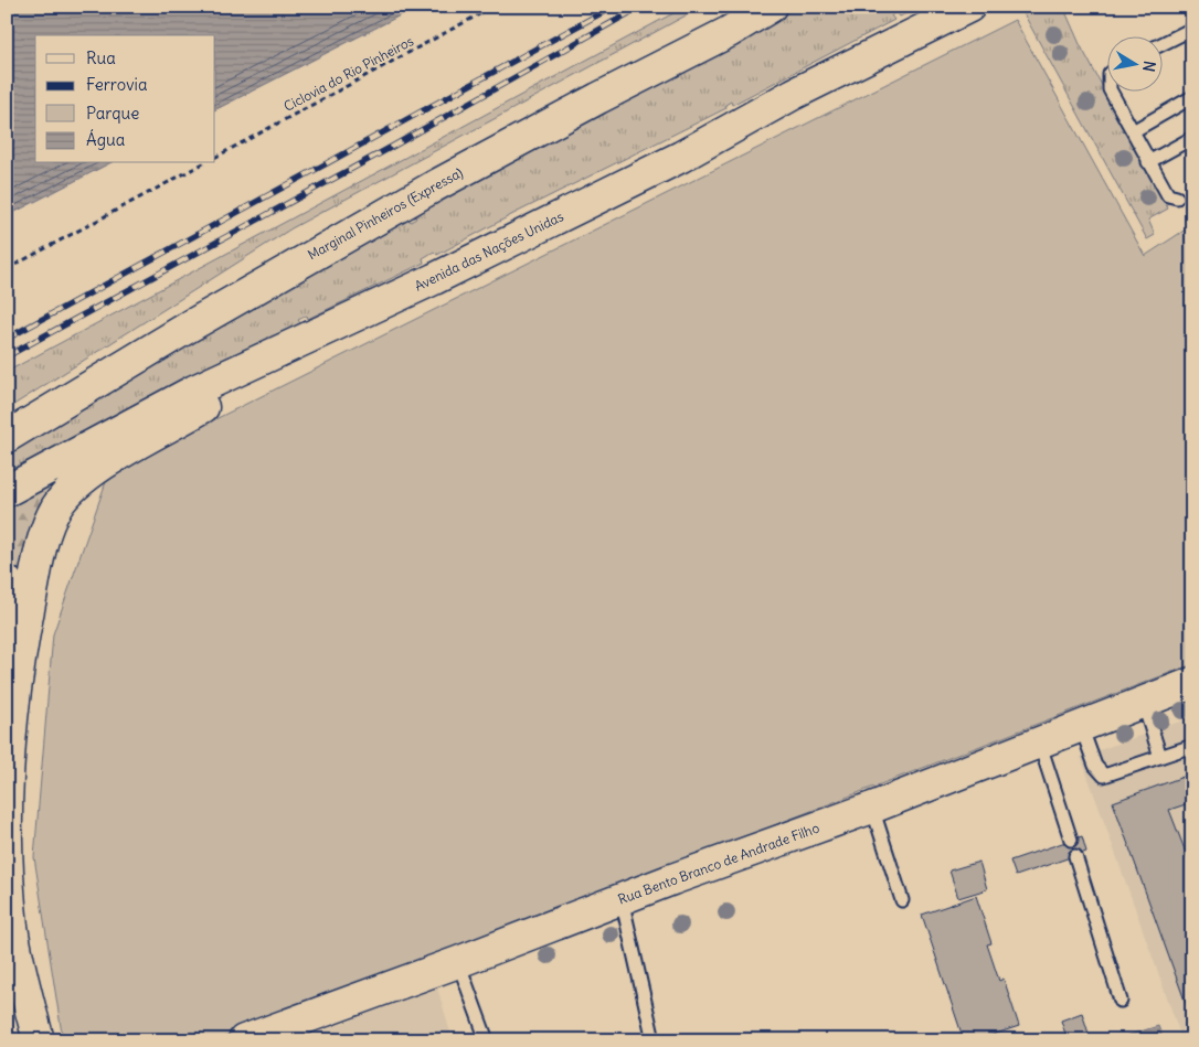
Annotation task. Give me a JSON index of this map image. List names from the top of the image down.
{
  "streets": {
    "main road": ["Marginal Pinheiros (Expressa)", "Avenida das Nações Unidas", "Rua Bento Branco de Andrade Filho"],
    "path": ["Ciclovia do Rio Pinheiros"]
  },
  "legend": [
    "Rua",
    "Ferrovia",
    "Parque",
    "Água"
  ],
  "north": "right"
}
